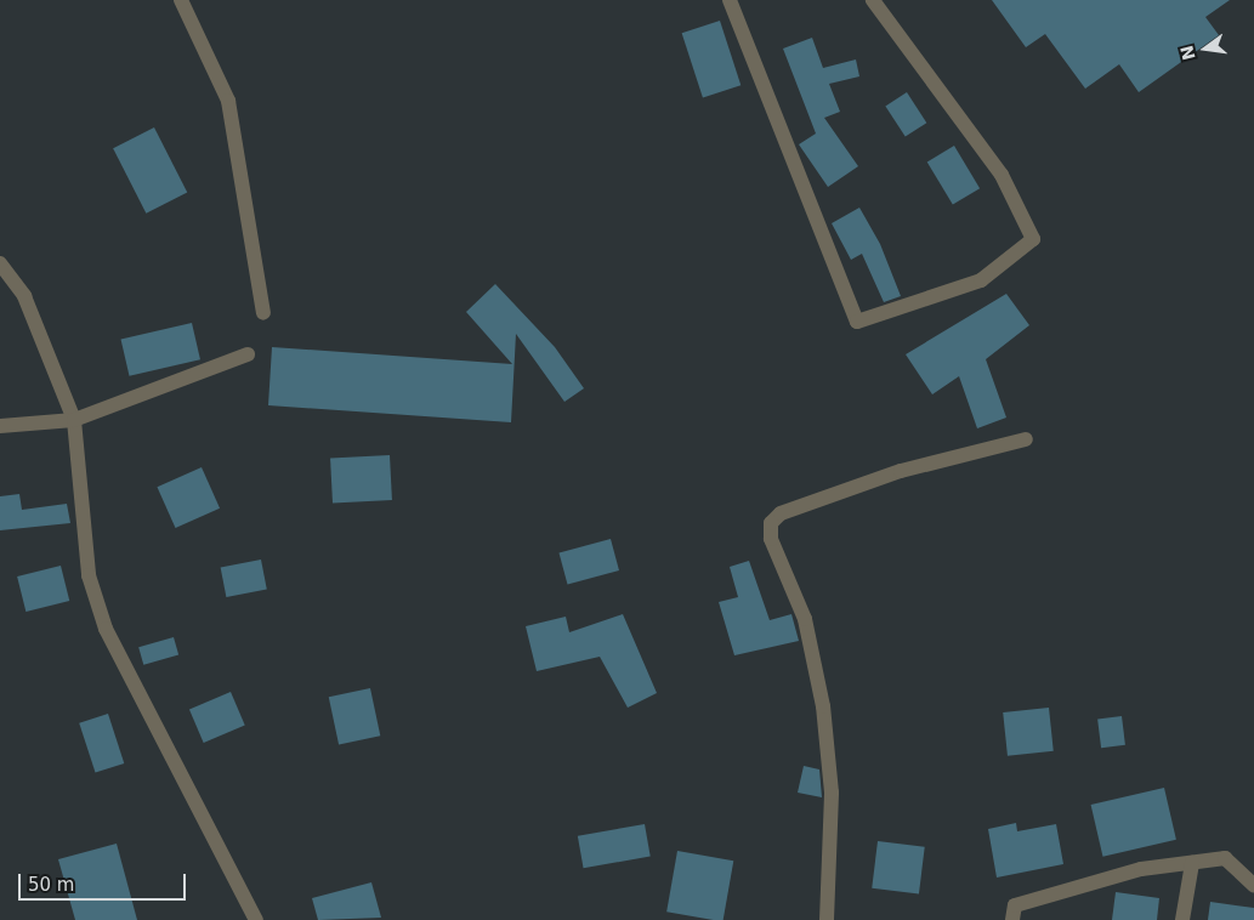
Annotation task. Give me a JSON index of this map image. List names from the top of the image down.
{
  "scale_bar": "50 m",
  "north": "left"
}
